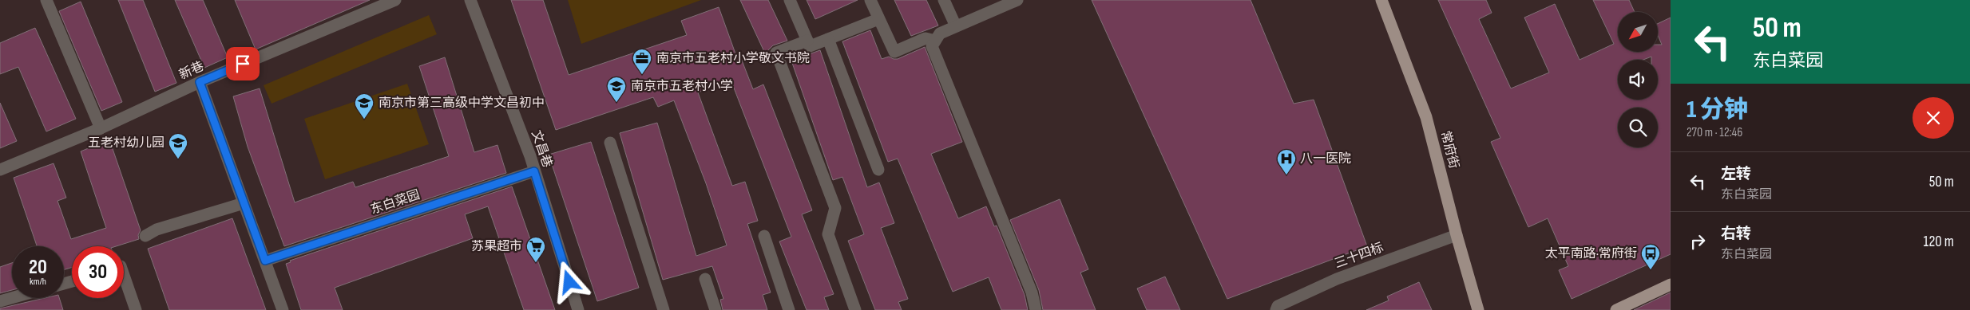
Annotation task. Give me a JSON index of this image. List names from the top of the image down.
{
  "streets": {
    "main road": ["常府街"],
    "street": [
      "新巷",
      "文昌巷",
      "东白菜园",
      "三十四标"
    ]
  },
  "crossings": [
    ["文昌巷", "东白菜园"],
    ["常府街", "三十四标"]
  ],
  "places": {
    "office": ["南京市五老村小学敬文书院"],
    "school or university": ["南京市五老村小学", "南京市第三高级中学文昌初中", "五老村幼儿园"],
    "hospital": ["八一医院"],
    "supermarket": ["苏果超市"],
    "bus stop": ["太平南路·常府街"]
  },
  "north": "bottom left",
  "page": {
    "turn": ["50 m", "东白菜园"],
    "heading": ["1 分钟", "270 m · 12:46"],
    "list": [
      {
        "name": "左转",
        "note": "东白菜园",
        "value": "50 m"
      },
      {
        "name": "右转",
        "note": "东白菜园",
        "value": "120 m"
      }
    ],
    "speed": "20 km/h",
    "limit": "30"
  }
}
